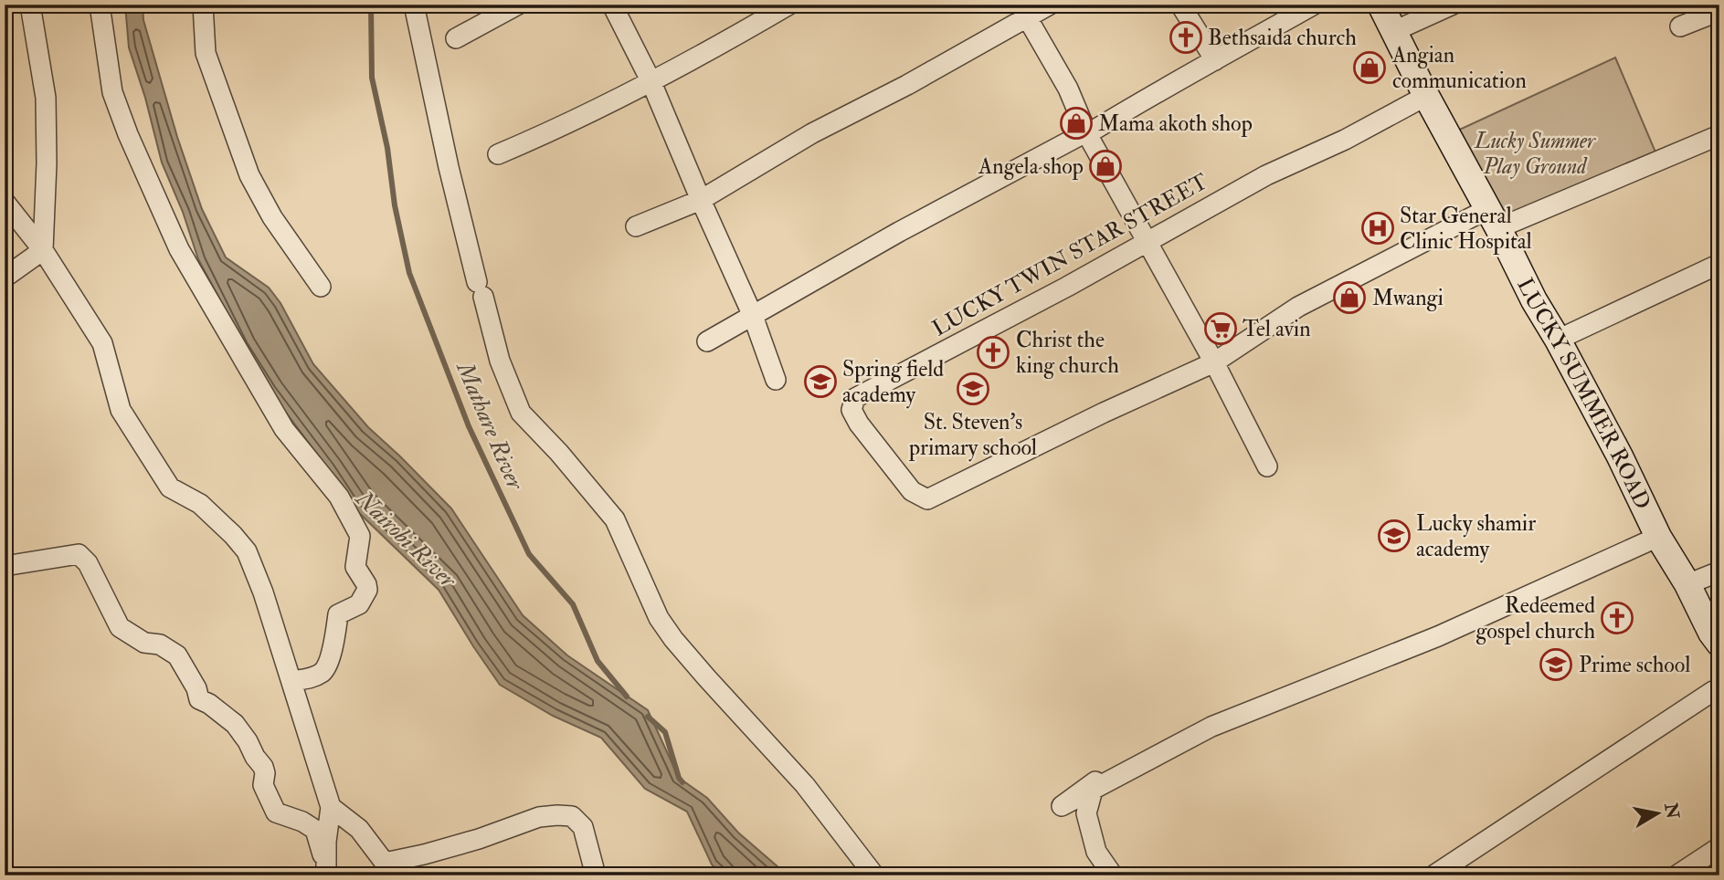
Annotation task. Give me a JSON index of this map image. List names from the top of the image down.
{
  "streets": {
    "street": ["LUCKY TWIN STAR STREET", "LUCKY SUMMER ROAD"]
  },
  "crossings": [
    ["LUCKY TWIN STAR STREET", "LUCKY SUMMER ROAD"]
  ],
  "water": ["Mathare River", "Nairobi River"],
  "parks": ["Lucky Summer Play Ground"],
  "places": {
    "church": ["Bethsaida church", "Christ the king church", "Redeemed gospel church"],
    "shop": [
      "Angian communication",
      "Mama akoth shop",
      "Angela shop",
      "Mwangi"
    ],
    "hospital": ["Star General Clinic Hospital"],
    "supermarket": ["Tel avin"],
    "school or university": [
      "Spring field academy",
      "St. Steven's primary school",
      "Lucky shamir academy",
      "Prime school"
    ]
  },
  "north": "right"
}
